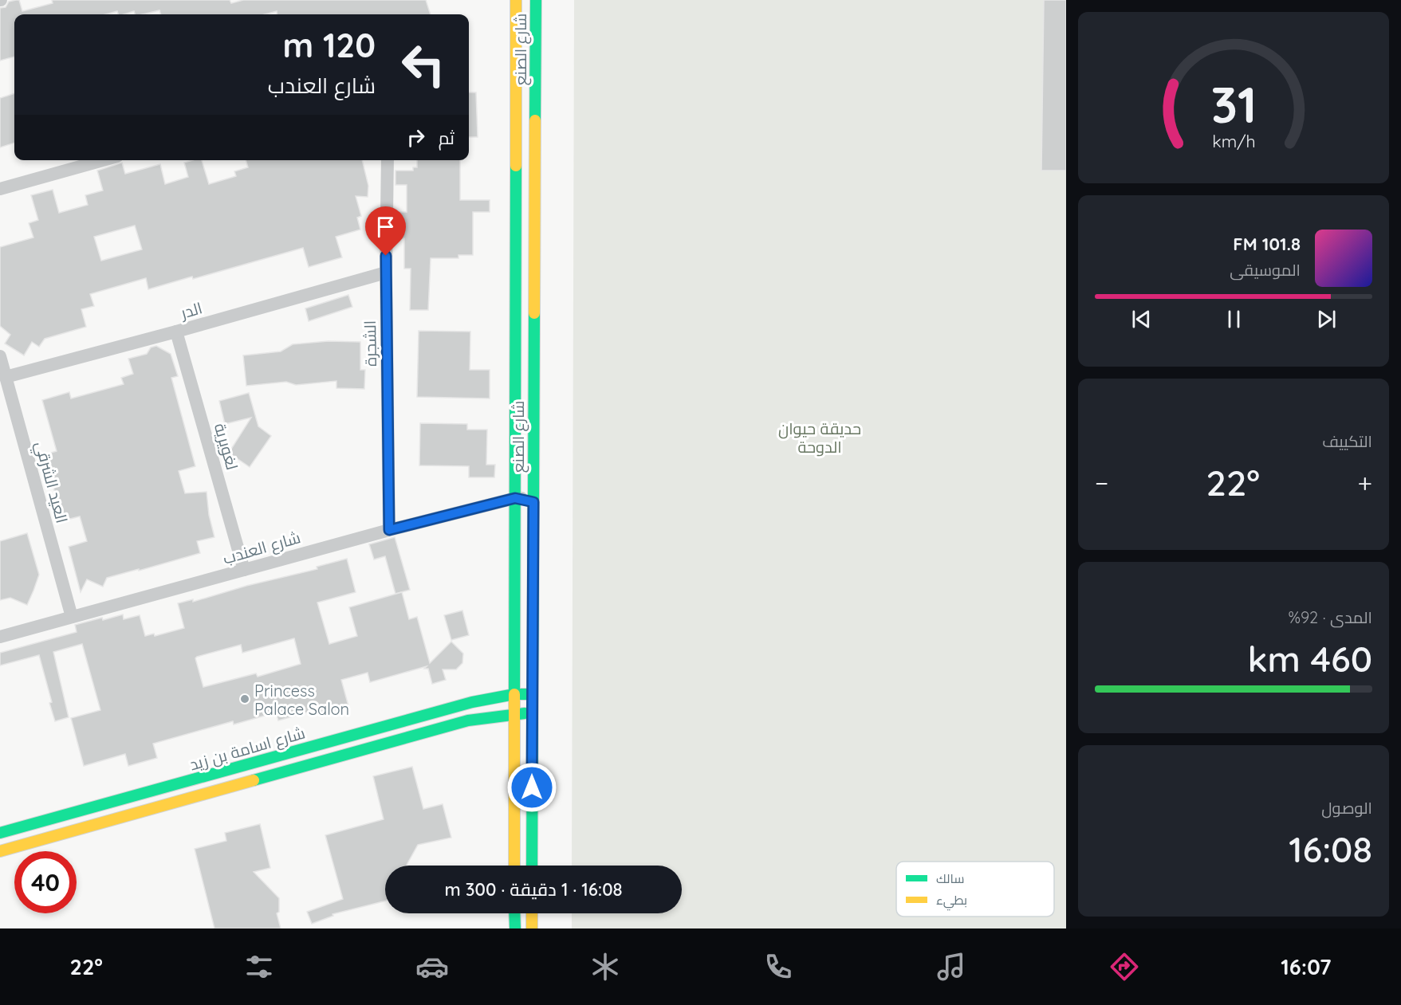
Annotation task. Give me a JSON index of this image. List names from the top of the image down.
{
  "streets": {
    "street": [
      "شارع الصنع",
      "الدر",
      "الشجرة",
      "لغويرية",
      "العيد الشرقي",
      "شارع العندب",
      "شارع اسامة بن زيد"
    ]
  },
  "crossings": [
    ["شارع الصنع", "شارع العندب"],
    ["شارع الصنع", "شارع اسامة بن زيد"],
    ["الدر", "الشجرة"],
    ["الدر", "لغويرية"],
    ["الدر", "العيد الشرقي"],
    ["الشجرة", "شارع العندب"],
    ["لغويرية", "شارع العندب"],
    ["العيد الشرقي", "شارع العندب"]
  ],
  "parks": ["حديقة حيوان الدوحة"],
  "places": ["Princess Palace Salon"],
  "legend": ["سالك", "بطيء"],
  "page": {
    "turn": ["120 m", "شارع العندب"],
    "then": "ثم",
    "song": ["101.8 FM", "الموسيقى"],
    "tile": [
      "التكييف",
      ["المدى · 92%", "460 km"],
      ["الوصول", "16:08"]
    ],
    "heat": ["−", "22°", "+"],
    "limit": "40",
    "trip": "16:08 · 1 دقيقة · 300 m",
    "tabs": ["16:07", "22°"],
    "gauge": ["31", "km/h"]
  }
}
